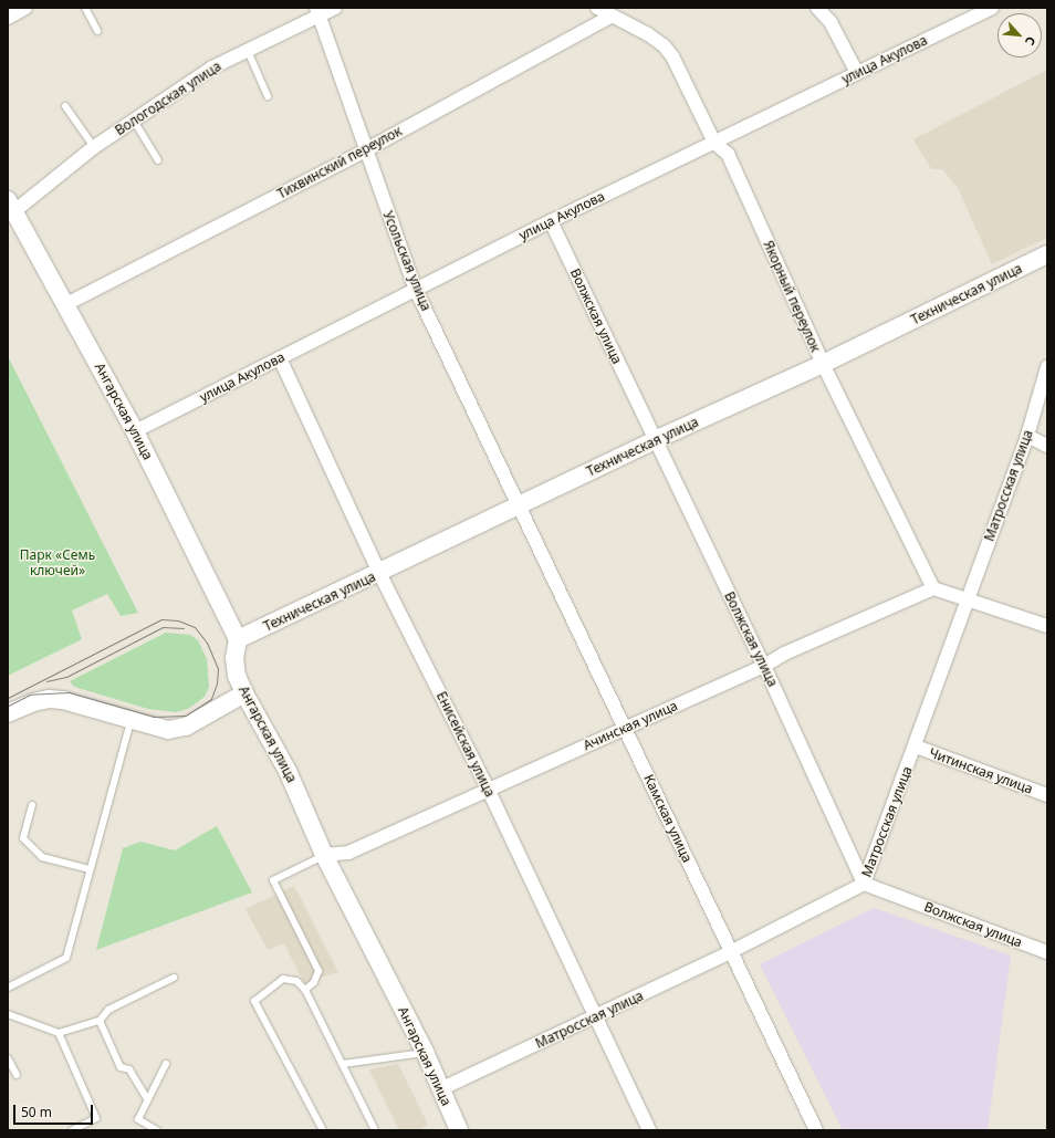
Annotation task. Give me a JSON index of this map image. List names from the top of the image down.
{
  "streets": {
    "street": [
      "улица Акулова",
      "Вологодская улица",
      "Тихвинский переулок",
      "Усольская улица",
      "Техническая улица",
      "Якорный переулок",
      "Волжская улица",
      "Ангарская улица",
      "Матросская улица",
      "Ачинская улица",
      "Енисейская улица",
      "Читинская улица",
      "Камская улица"
    ]
  },
  "crossings": [
    ["улица Акулова", "Усольская улица"],
    ["улица Акулова", "Якорный переулок"],
    ["улица Акулова", "Волжская улица"],
    ["улица Акулова", "Ангарская улица"],
    ["улица Акулова", "Енисейская улица"],
    ["Вологодская улица", "Усольская улица"],
    ["Вологодская улица", "Ангарская улица"],
    ["Тихвинский переулок", "Усольская улица"],
    ["Тихвинский переулок", "Якорный переулок"],
    ["Тихвинский переулок", "Ангарская улица"],
    ["Усольская улица", "Техническая улица"],
    ["Усольская улица", "Камская улица"],
    ["Техническая улица", "Якорный переулок"],
    ["Техническая улица", "Волжская улица"],
    ["Техническая улица", "Ангарская улица"],
    ["Техническая улица", "Енисейская улица"],
    ["Техническая улица", "Камская улица"],
    ["Якорный переулок", "Ачинская улица"],
    ["Волжская улица", "Матросская улица"],
    ["Волжская улица", "Ачинская улица"],
    ["Ангарская улица", "Матросская улица"],
    ["Ангарская улица", "Ачинская улица"],
    ["Матросская улица", "Енисейская улица"],
    ["Матросская улица", "Читинская улица"],
    ["Матросская улица", "Камская улица"],
    ["Ачинская улица", "Енисейская улица"],
    ["Ачинская улица", "Камская улица"]
  ],
  "parks": ["Парк «Семь ключей»"],
  "scale_bar": "50 m",
  "north": "bottom right"
}
